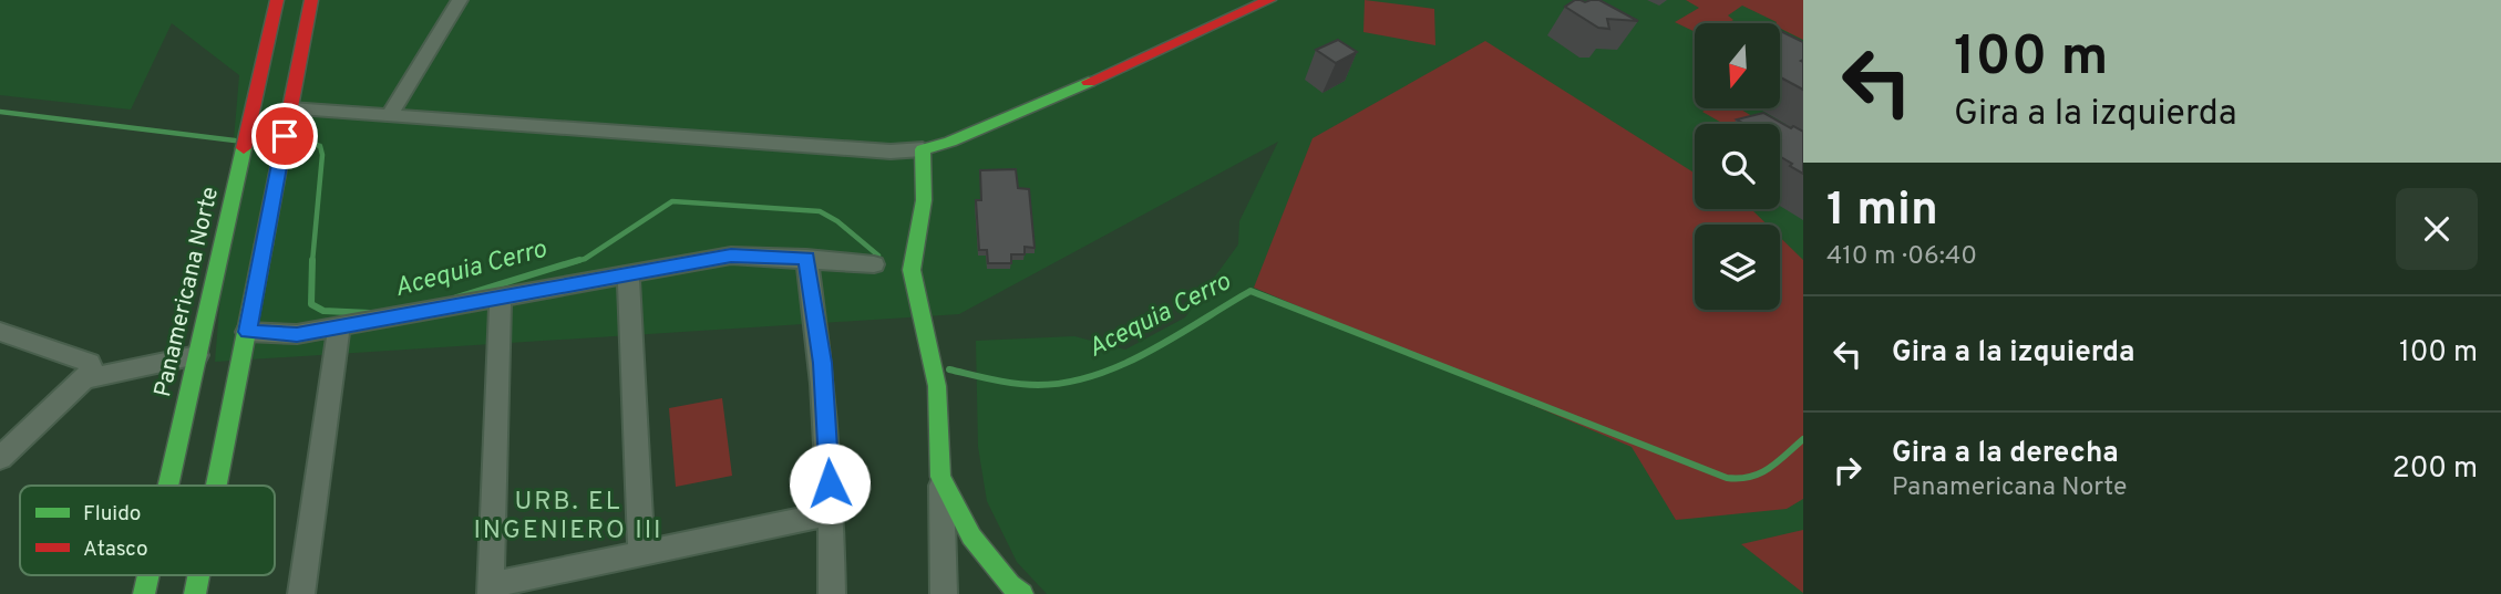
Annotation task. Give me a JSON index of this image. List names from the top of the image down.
{
  "streets": {
    "main road": ["Panamericana Norte"]
  },
  "districts": ["URB. EL INGENIERO III"],
  "water": ["Acequia Cerro"],
  "legend": ["Fluido", "Atasco"],
  "north": "bottom",
  "page": {
    "turn": ["100 m", "Gira a la izquierda"],
    "heading": ["1 min", "410 m · 06:40"],
    "list": [
      {
        "name": "Gira a la izquierda",
        "value": "100 m"
      },
      {
        "name": "Gira a la derecha",
        "note": "Panamericana Norte",
        "value": "200 m"
      }
    ]
  }
}
